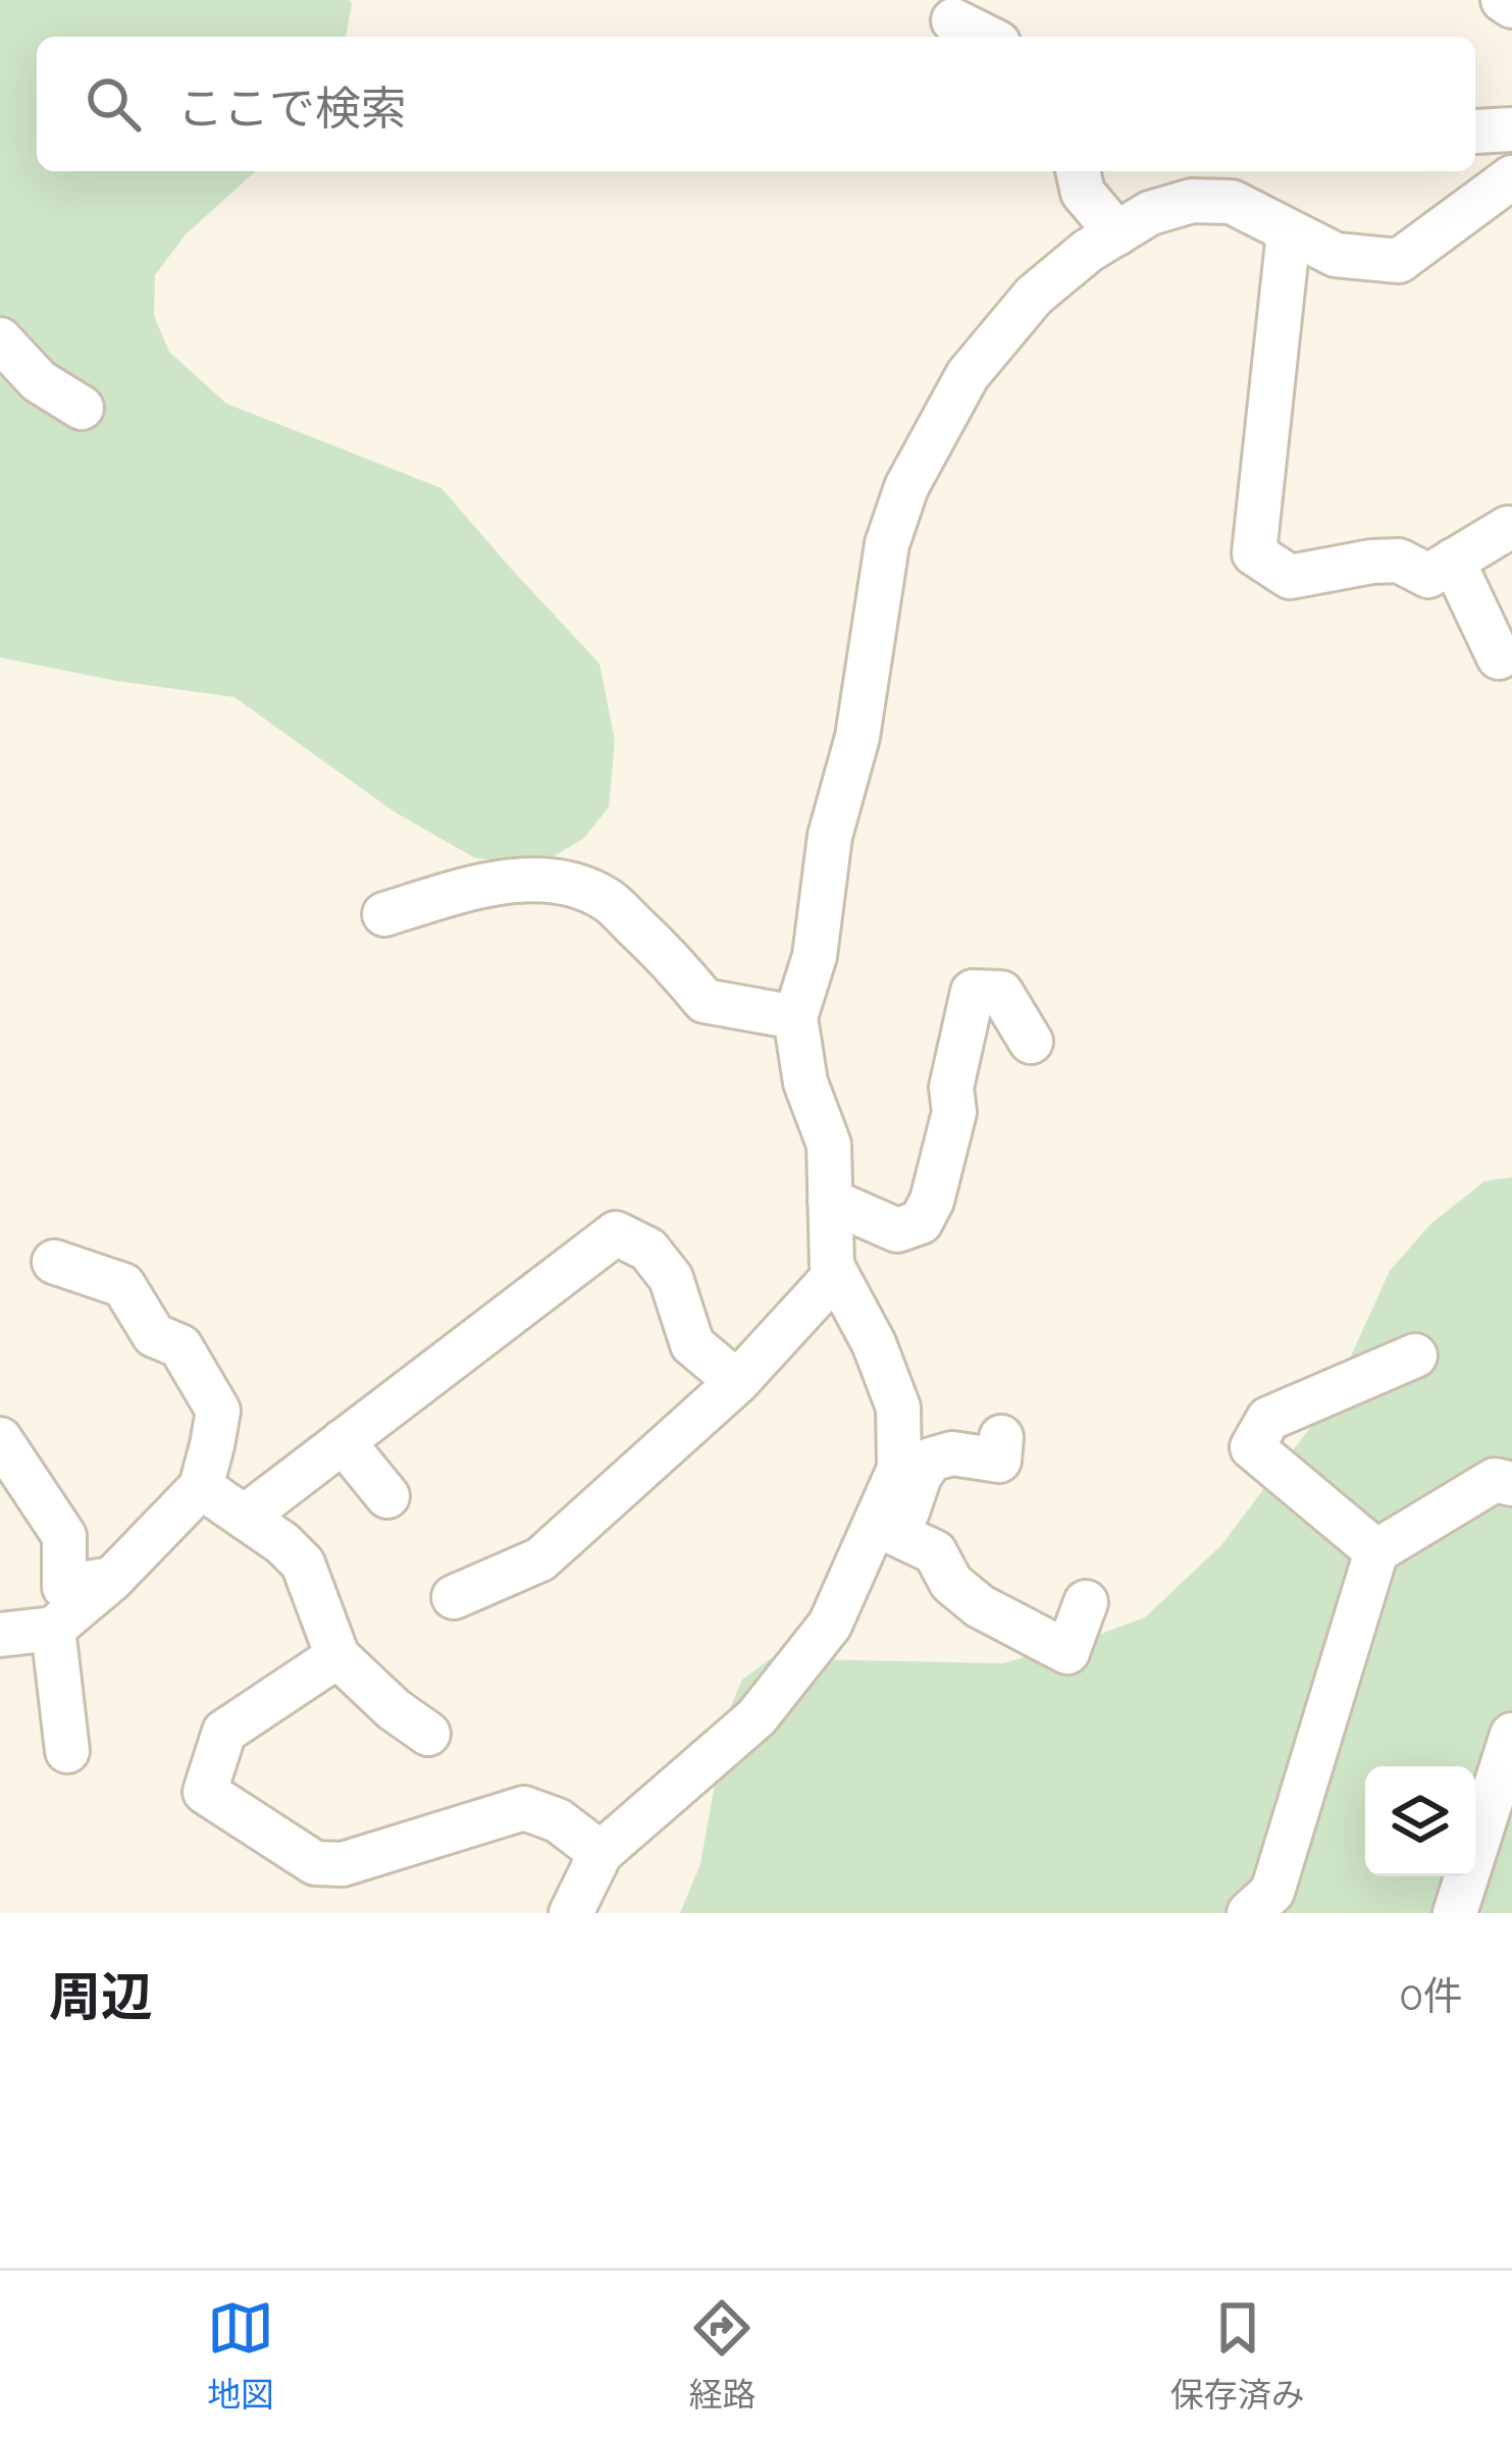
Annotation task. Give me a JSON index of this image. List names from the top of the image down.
{
  "page": {
    "search": "ここで検索",
    "heading": ["周辺", "0件"],
    "nav": ["地図", "経路", "保存済み"]
  }
}
